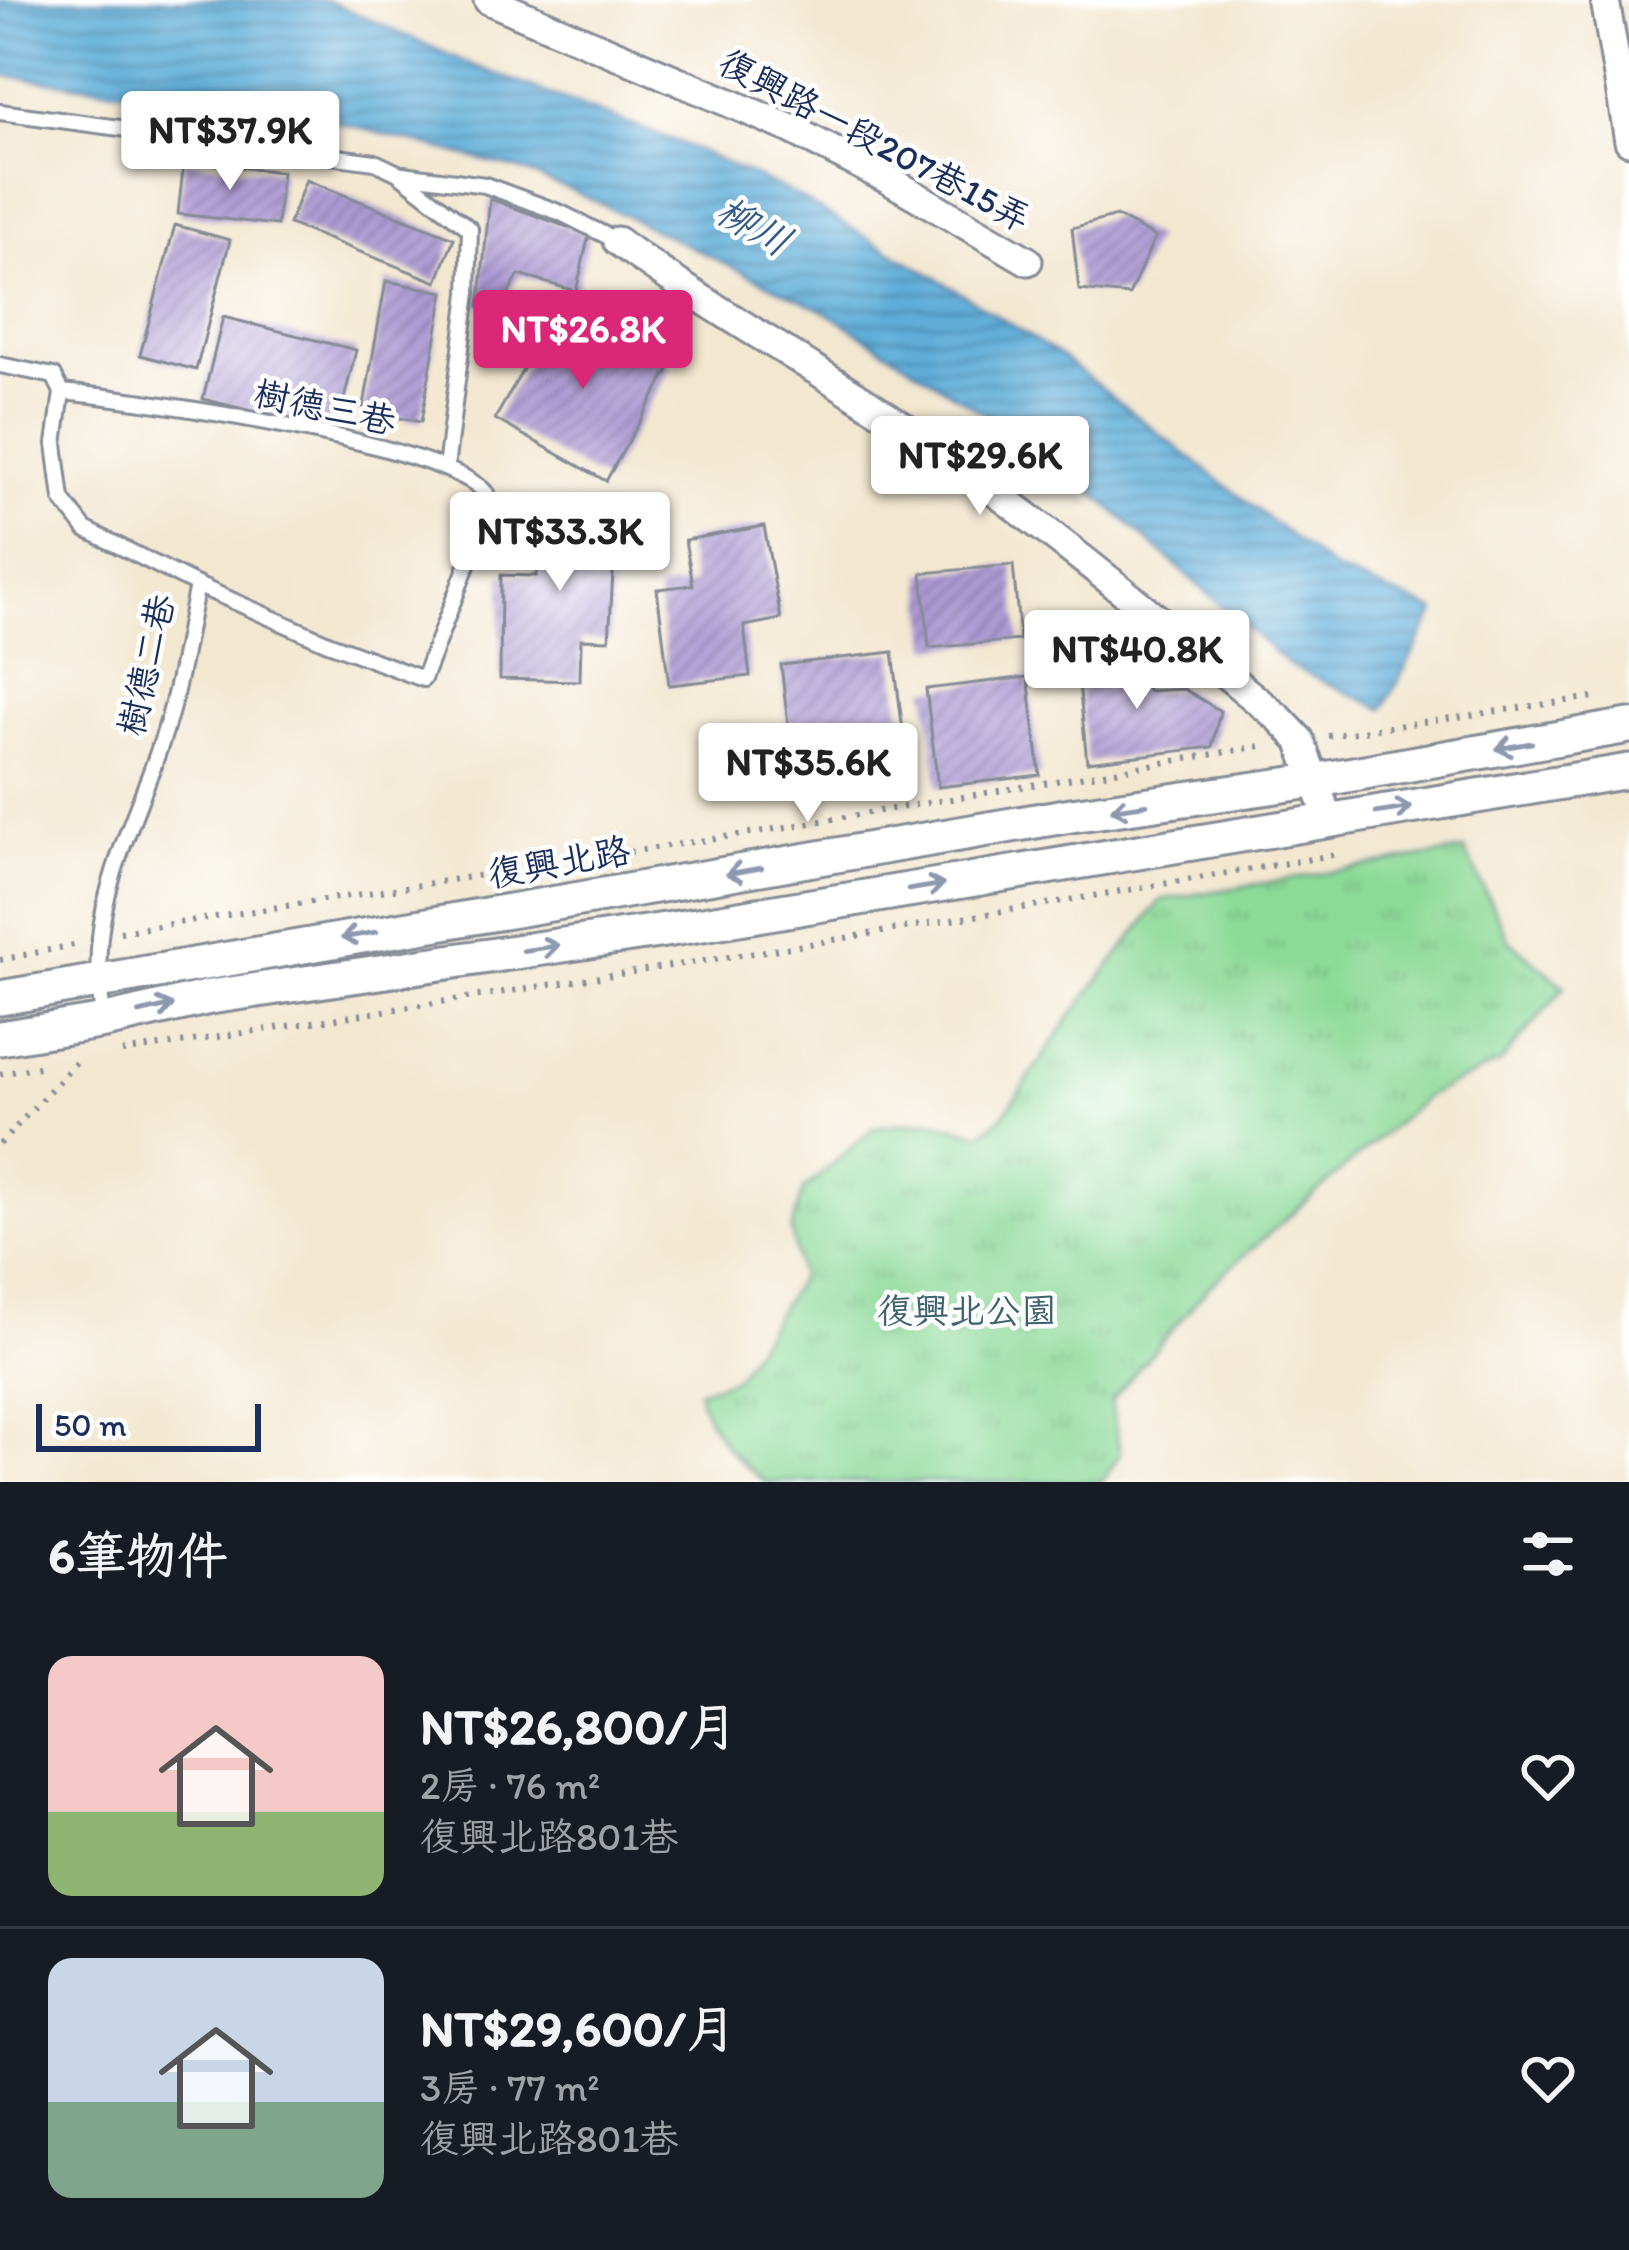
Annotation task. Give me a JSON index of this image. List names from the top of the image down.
{
  "streets": {
    "street": ["復興路一段207巷15弄", "復興北路"],
    "lane": ["樹德三巷", "樹德二巷"]
  },
  "crossings": [
    ["樹德三巷", "樹德二巷"],
    ["樹德二巷", "復興北路"]
  ],
  "water": ["柳川"],
  "parks": ["復興北公園"],
  "scale_bar": "50 m",
  "page": {
    "price": [
      "NT$37.9K",
      "NT$26.8K",
      "NT$29.6K",
      "NT$33.3K",
      "NT$40.8K",
      "NT$35.6K"
    ],
    "scale": "50 m",
    "heading": "6筆物件",
    "list": [
      {
        "name": "NT$26,800/月",
        "note": "2房 · 76 m² · 復興北路801巷"
      },
      {
        "name": "NT$29,600/月",
        "note": "3房 · 77 m² · 復興北路801巷"
      }
    ]
  }
}
